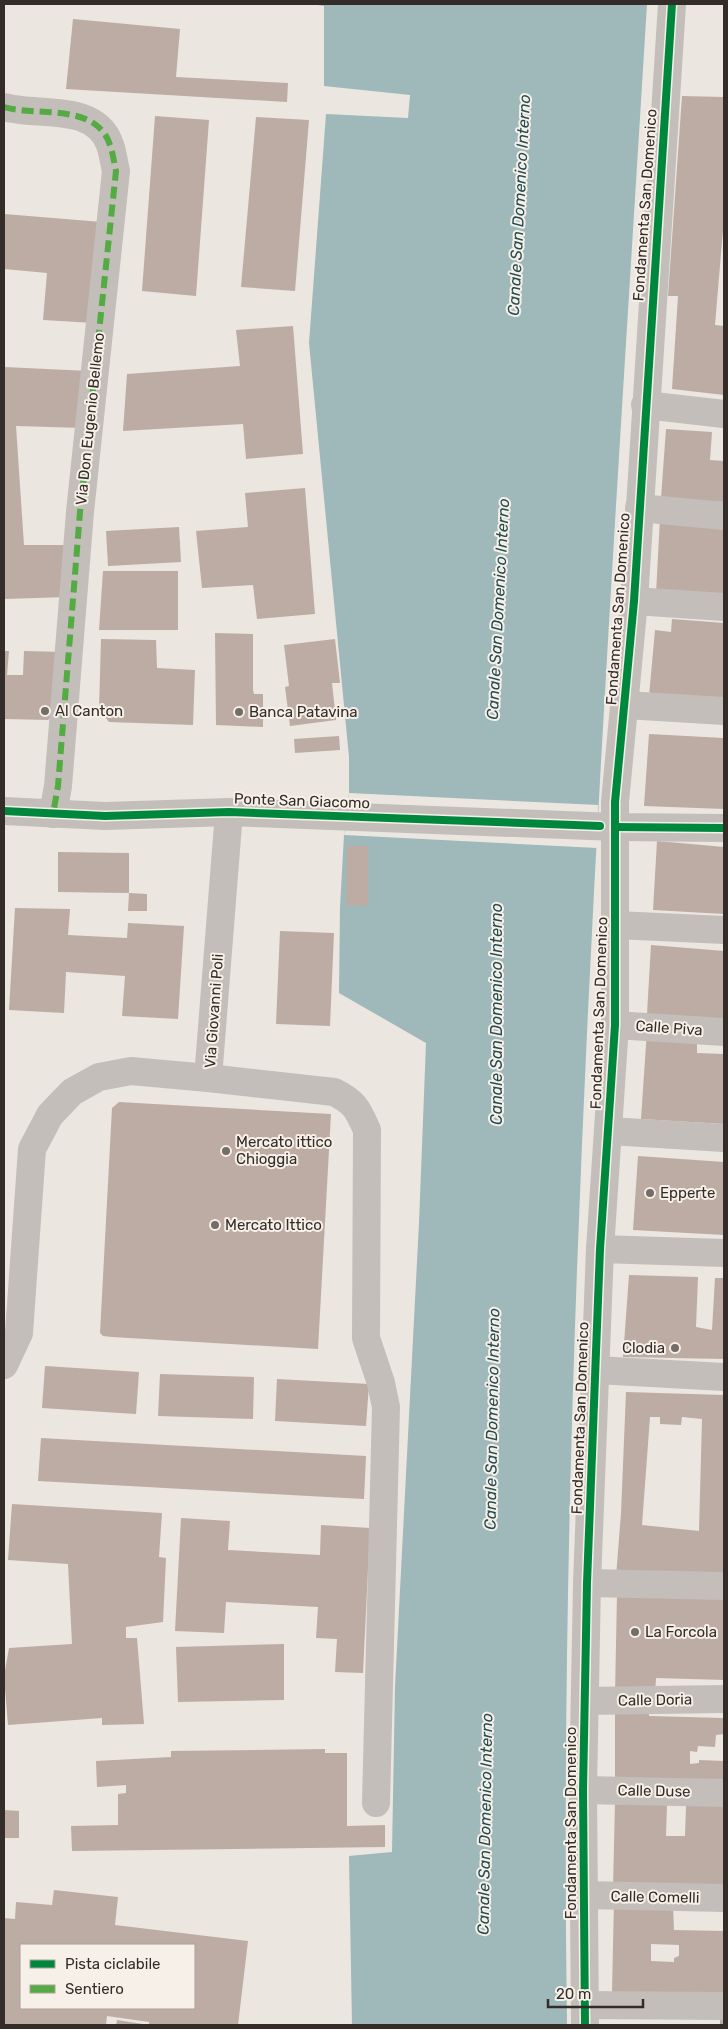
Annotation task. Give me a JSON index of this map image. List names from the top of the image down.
{
  "streets": {
    "street": [
      "Fondamenta San Domenico",
      "Via Don Eugenio Bellemo",
      "Ponte San Giacomo",
      "Via Giovanni Poli",
      "Calle Piva",
      "Calle Doria",
      "Calle Duse",
      "Calle Comelli"
    ]
  },
  "crossings": [
    ["Fondamenta San Domenico", "Ponte San Giacomo"],
    ["Fondamenta San Domenico", "Calle Piva"],
    ["Fondamenta San Domenico", "Calle Doria"],
    ["Fondamenta San Domenico", "Calle Duse"],
    ["Fondamenta San Domenico", "Calle Comelli"],
    ["Via Don Eugenio Bellemo", "Ponte San Giacomo"],
    ["Ponte San Giacomo", "Via Giovanni Poli"]
  ],
  "water": ["Canale San Domenico Interno"],
  "places": [
    "Al Canton",
    "Banca Patavina",
    "Mercato ittico Chioggia",
    "Epperte",
    "Mercato Ittico",
    "Clodia",
    "La Forcola"
  ],
  "legend": ["Pista ciclabile", "Sentiero"],
  "scale_bar": "20 m"
}
